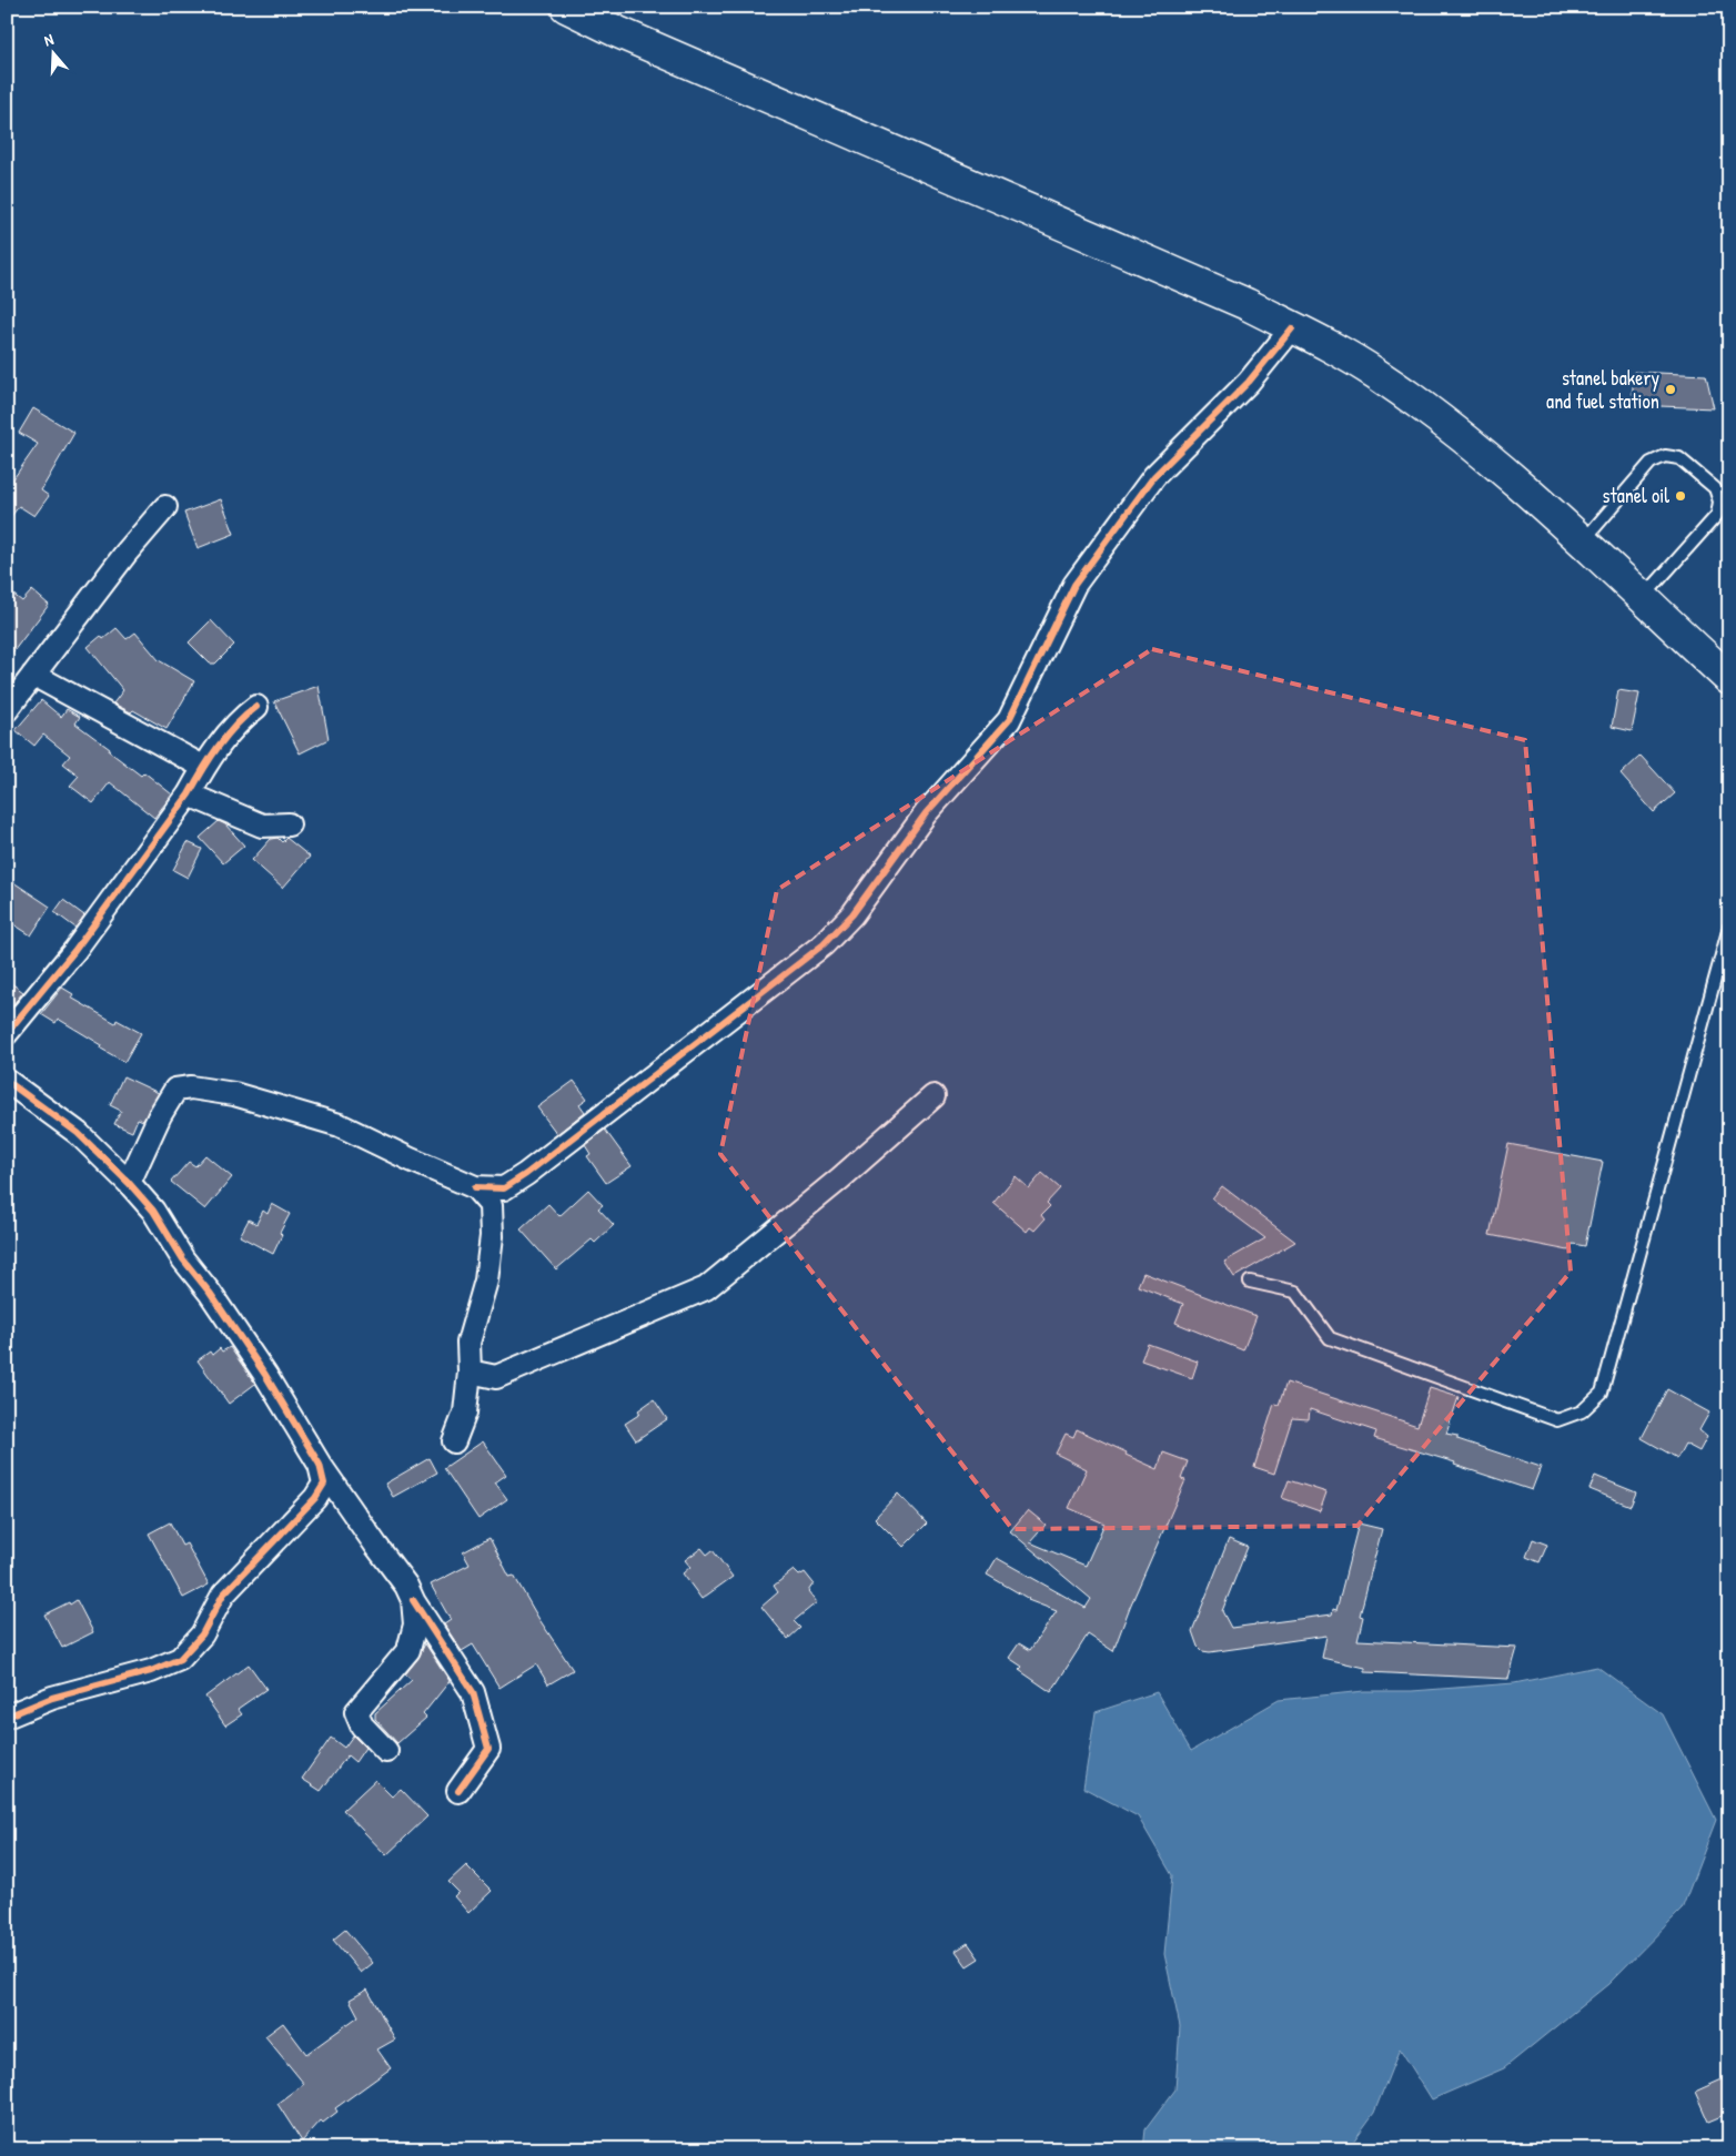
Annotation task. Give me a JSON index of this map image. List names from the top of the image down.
{
  "places": ["stanel bakery and fuel station", "stanel oil"],
  "north": "top"
}
